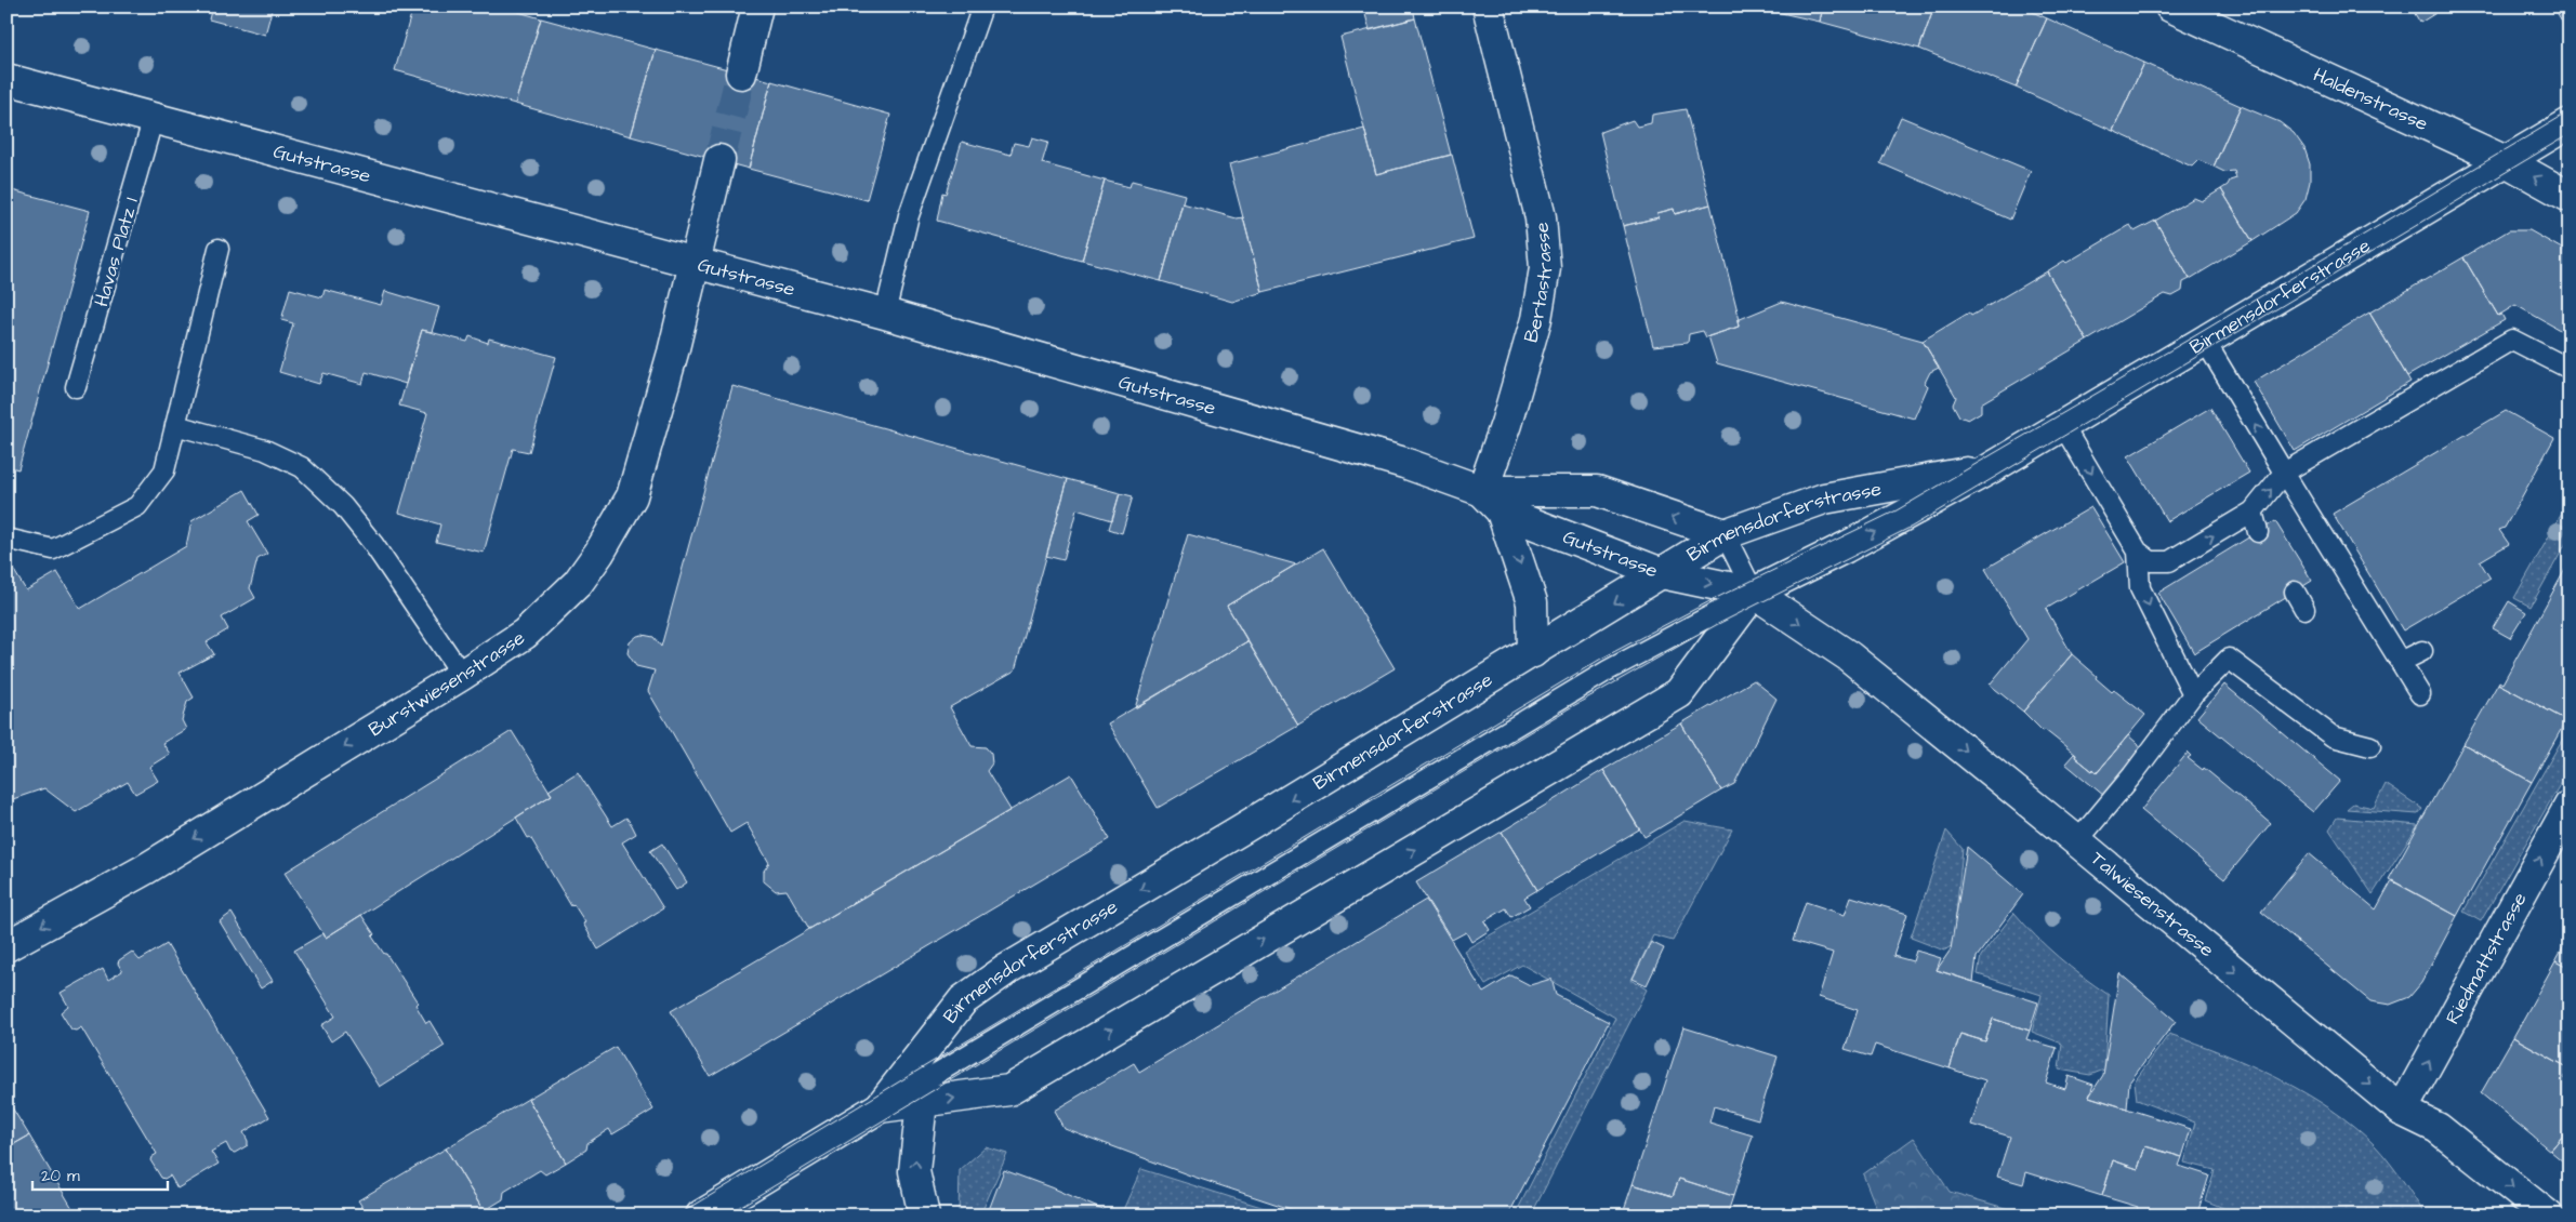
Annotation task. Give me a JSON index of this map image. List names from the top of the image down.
{
  "streets": {
    "main road": [
      "Haldenstrasse",
      "Gutstrasse",
      "Bertastrasse",
      "Birmensdorferstrasse",
      "Burstwiesenstrasse",
      "Talwiesenstrasse",
      "Riedmattstrasse"
    ],
    "lane": ["Havas Platz 1"]
  },
  "crossings": [
    ["Haldenstrasse", "Birmensdorferstrasse"],
    ["Gutstrasse", "Havas Platz 1"],
    ["Gutstrasse", "Bertastrasse"],
    ["Gutstrasse", "Birmensdorferstrasse"],
    ["Gutstrasse", "Burstwiesenstrasse"],
    ["Gutstrasse", "Talwiesenstrasse"],
    ["Birmensdorferstrasse", "Talwiesenstrasse"],
    ["Talwiesenstrasse", "Riedmattstrasse"]
  ],
  "one_way": ["Burstwiesenstrasse", "Talwiesenstrasse", "Riedmattstrasse"],
  "scale_bar": "20 m"
}
